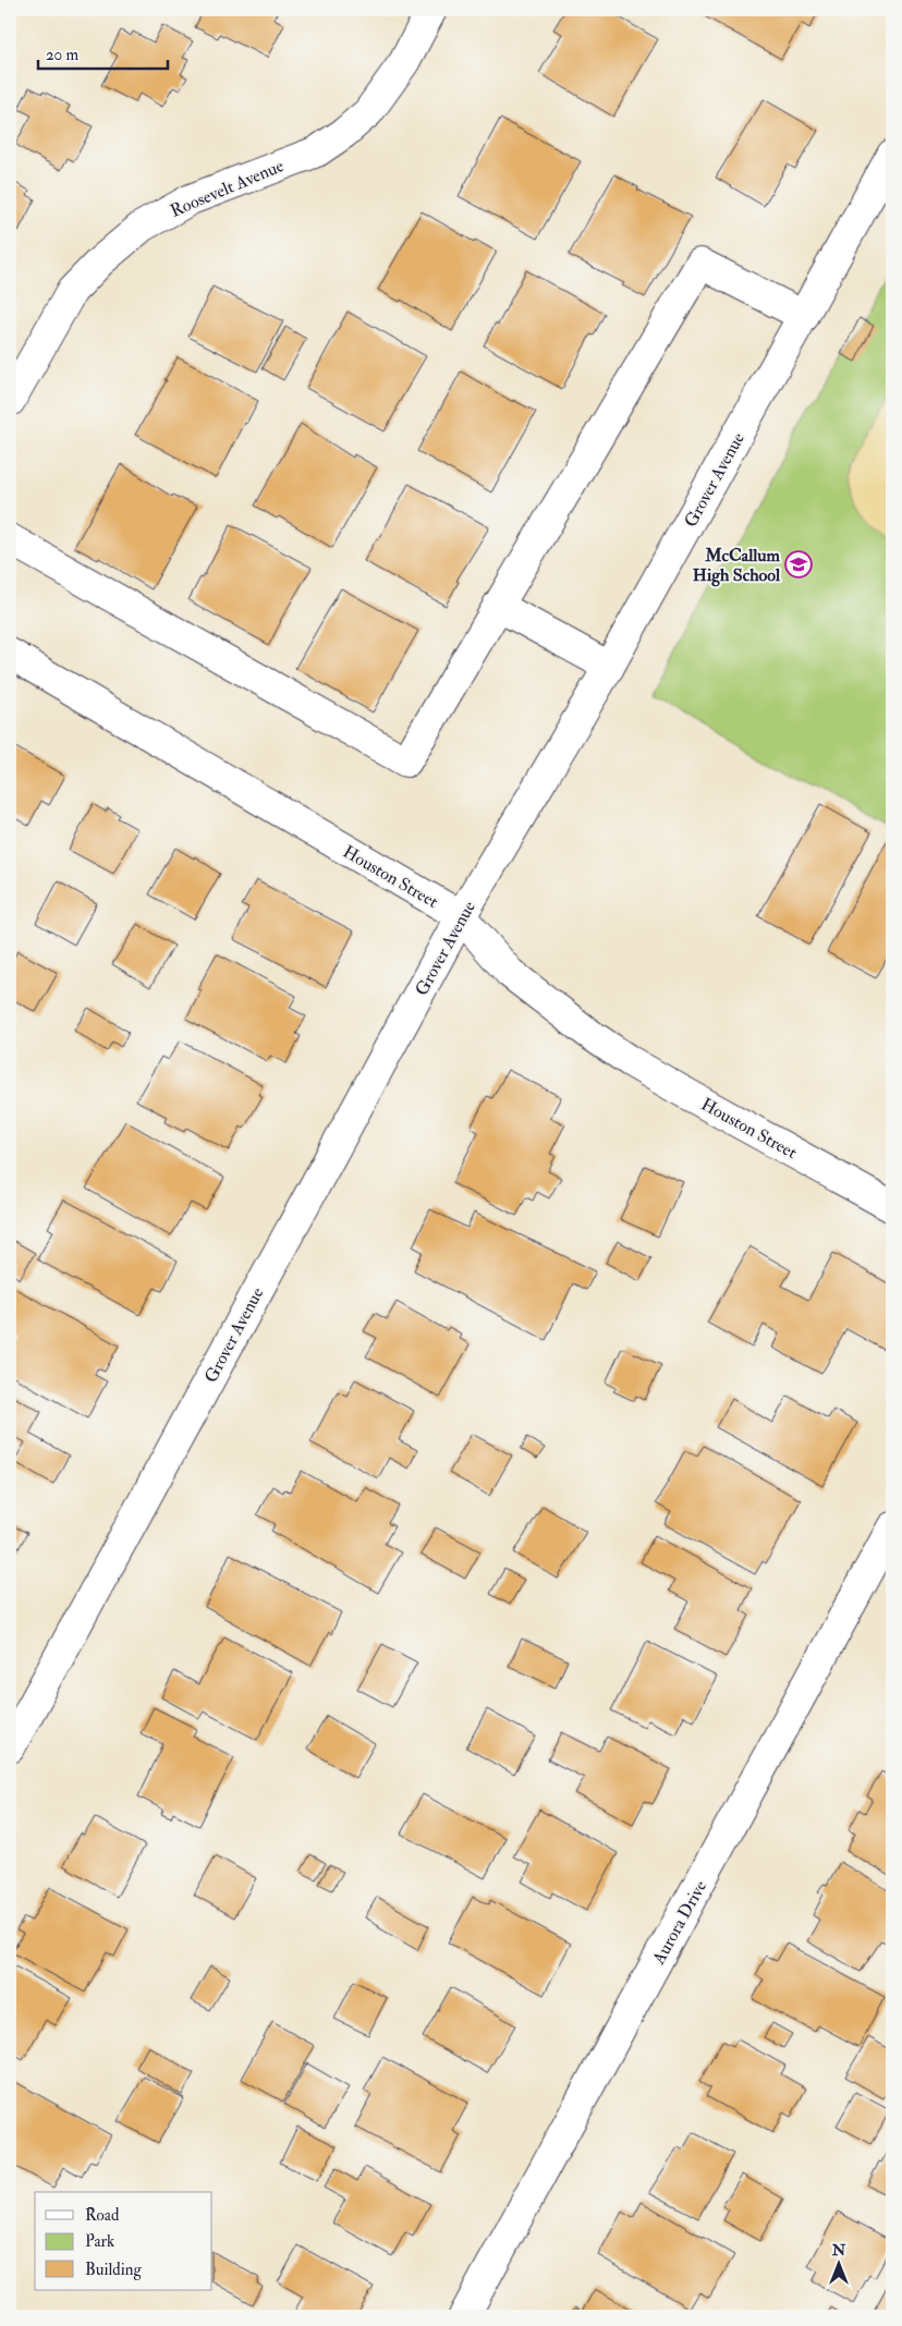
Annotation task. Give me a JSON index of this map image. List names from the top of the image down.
{
  "streets": {
    "street": [
      "Roosevelt Avenue",
      "Grover Avenue",
      "Houston Street",
      "Aurora Drive"
    ]
  },
  "crossings": [
    ["Grover Avenue", "Houston Street"]
  ],
  "places": {
    "school or university": ["McCallum High School"]
  },
  "legend": ["Road", "Park", "Building"],
  "scale_bar": "20 m",
  "north": "top"
}
